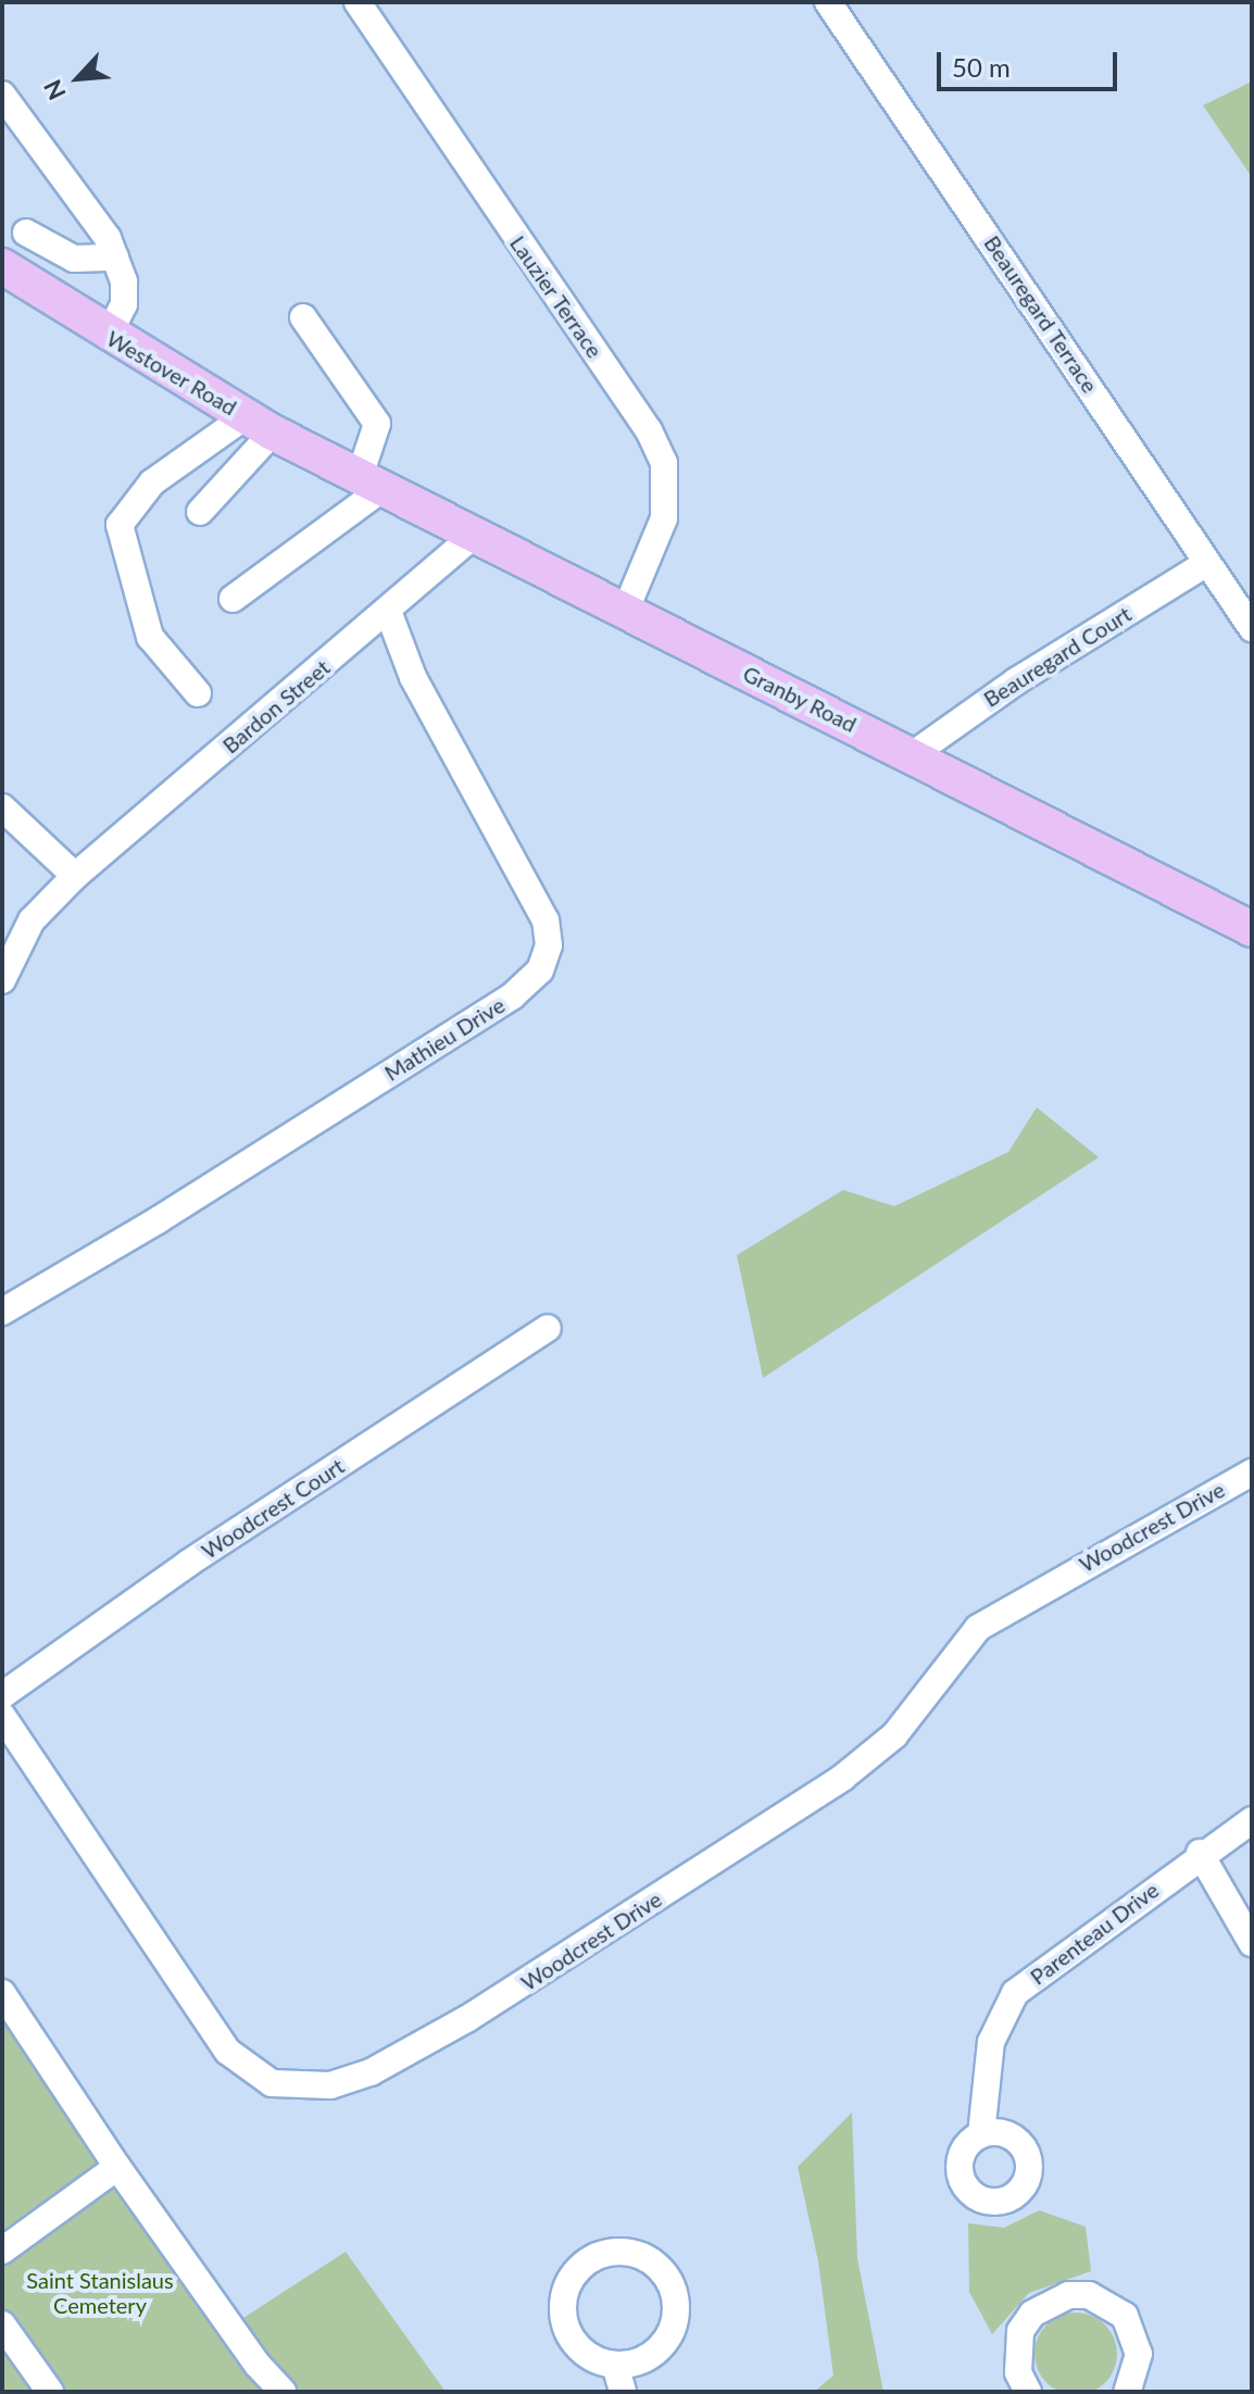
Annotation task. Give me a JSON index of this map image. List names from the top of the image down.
{
  "streets": {
    "main road": ["Westover Road", "Granby Road"],
    "street": [
      "Lauzier Terrace",
      "Beauregard Terrace",
      "Beauregard Court",
      "Bardon Street",
      "Mathieu Drive",
      "Woodcrest Court",
      "Woodcrest Drive",
      "Parenteau Drive"
    ]
  },
  "crossings": [
    ["Lauzier Terrace", "Granby Road"],
    ["Beauregard Terrace", "Beauregard Court"],
    ["Westover Road", "Granby Road"],
    ["Beauregard Court", "Granby Road"],
    ["Granby Road", "Bardon Street"],
    ["Bardon Street", "Mathieu Drive"]
  ],
  "parks": ["Saint Stanislaus Cemetery"],
  "scale_bar": "50 m",
  "north": "bottom left"
}
